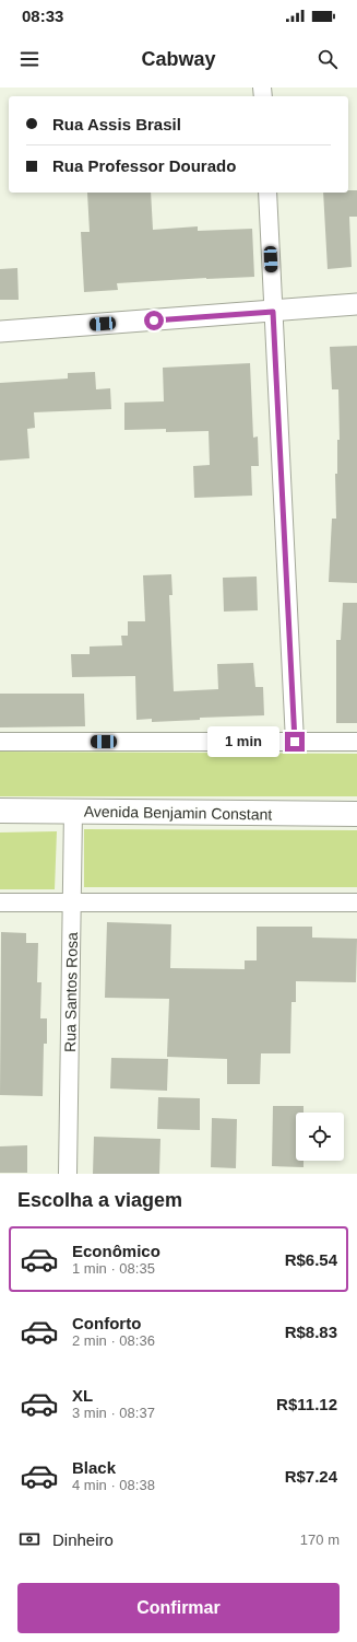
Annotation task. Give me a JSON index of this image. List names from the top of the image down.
{
  "streets": {
    "main road": ["Avenida Benjamin Constant"],
    "street": ["Rua Santos Rosa"]
  },
  "crossings": [
    ["Avenida Benjamin Constant", "Rua Santos Rosa"]
  ],
  "page": {
    "status": "08:33",
    "header": "Cabway",
    "banner": ["Rua Assis Brasil", "Rua Professor Dourado"],
    "bubble": "1 min",
    "heading": "Escolha a viagem",
    "list": [
      {
        "name": "Econômico",
        "note": "1 min · 08:35",
        "value": "R$6.54"
      },
      {
        "name": "Conforto",
        "note": "2 min · 08:36",
        "value": "R$8.83"
      },
      {
        "name": "XL",
        "note": "3 min · 08:37",
        "value": "R$11.12"
      },
      {
        "name": "Black",
        "note": "4 min · 08:38",
        "value": "R$7.24"
      }
    ],
    "pay": ["Dinheiro", "170 m"],
    "buttons": "Confirmar"
  }
}
